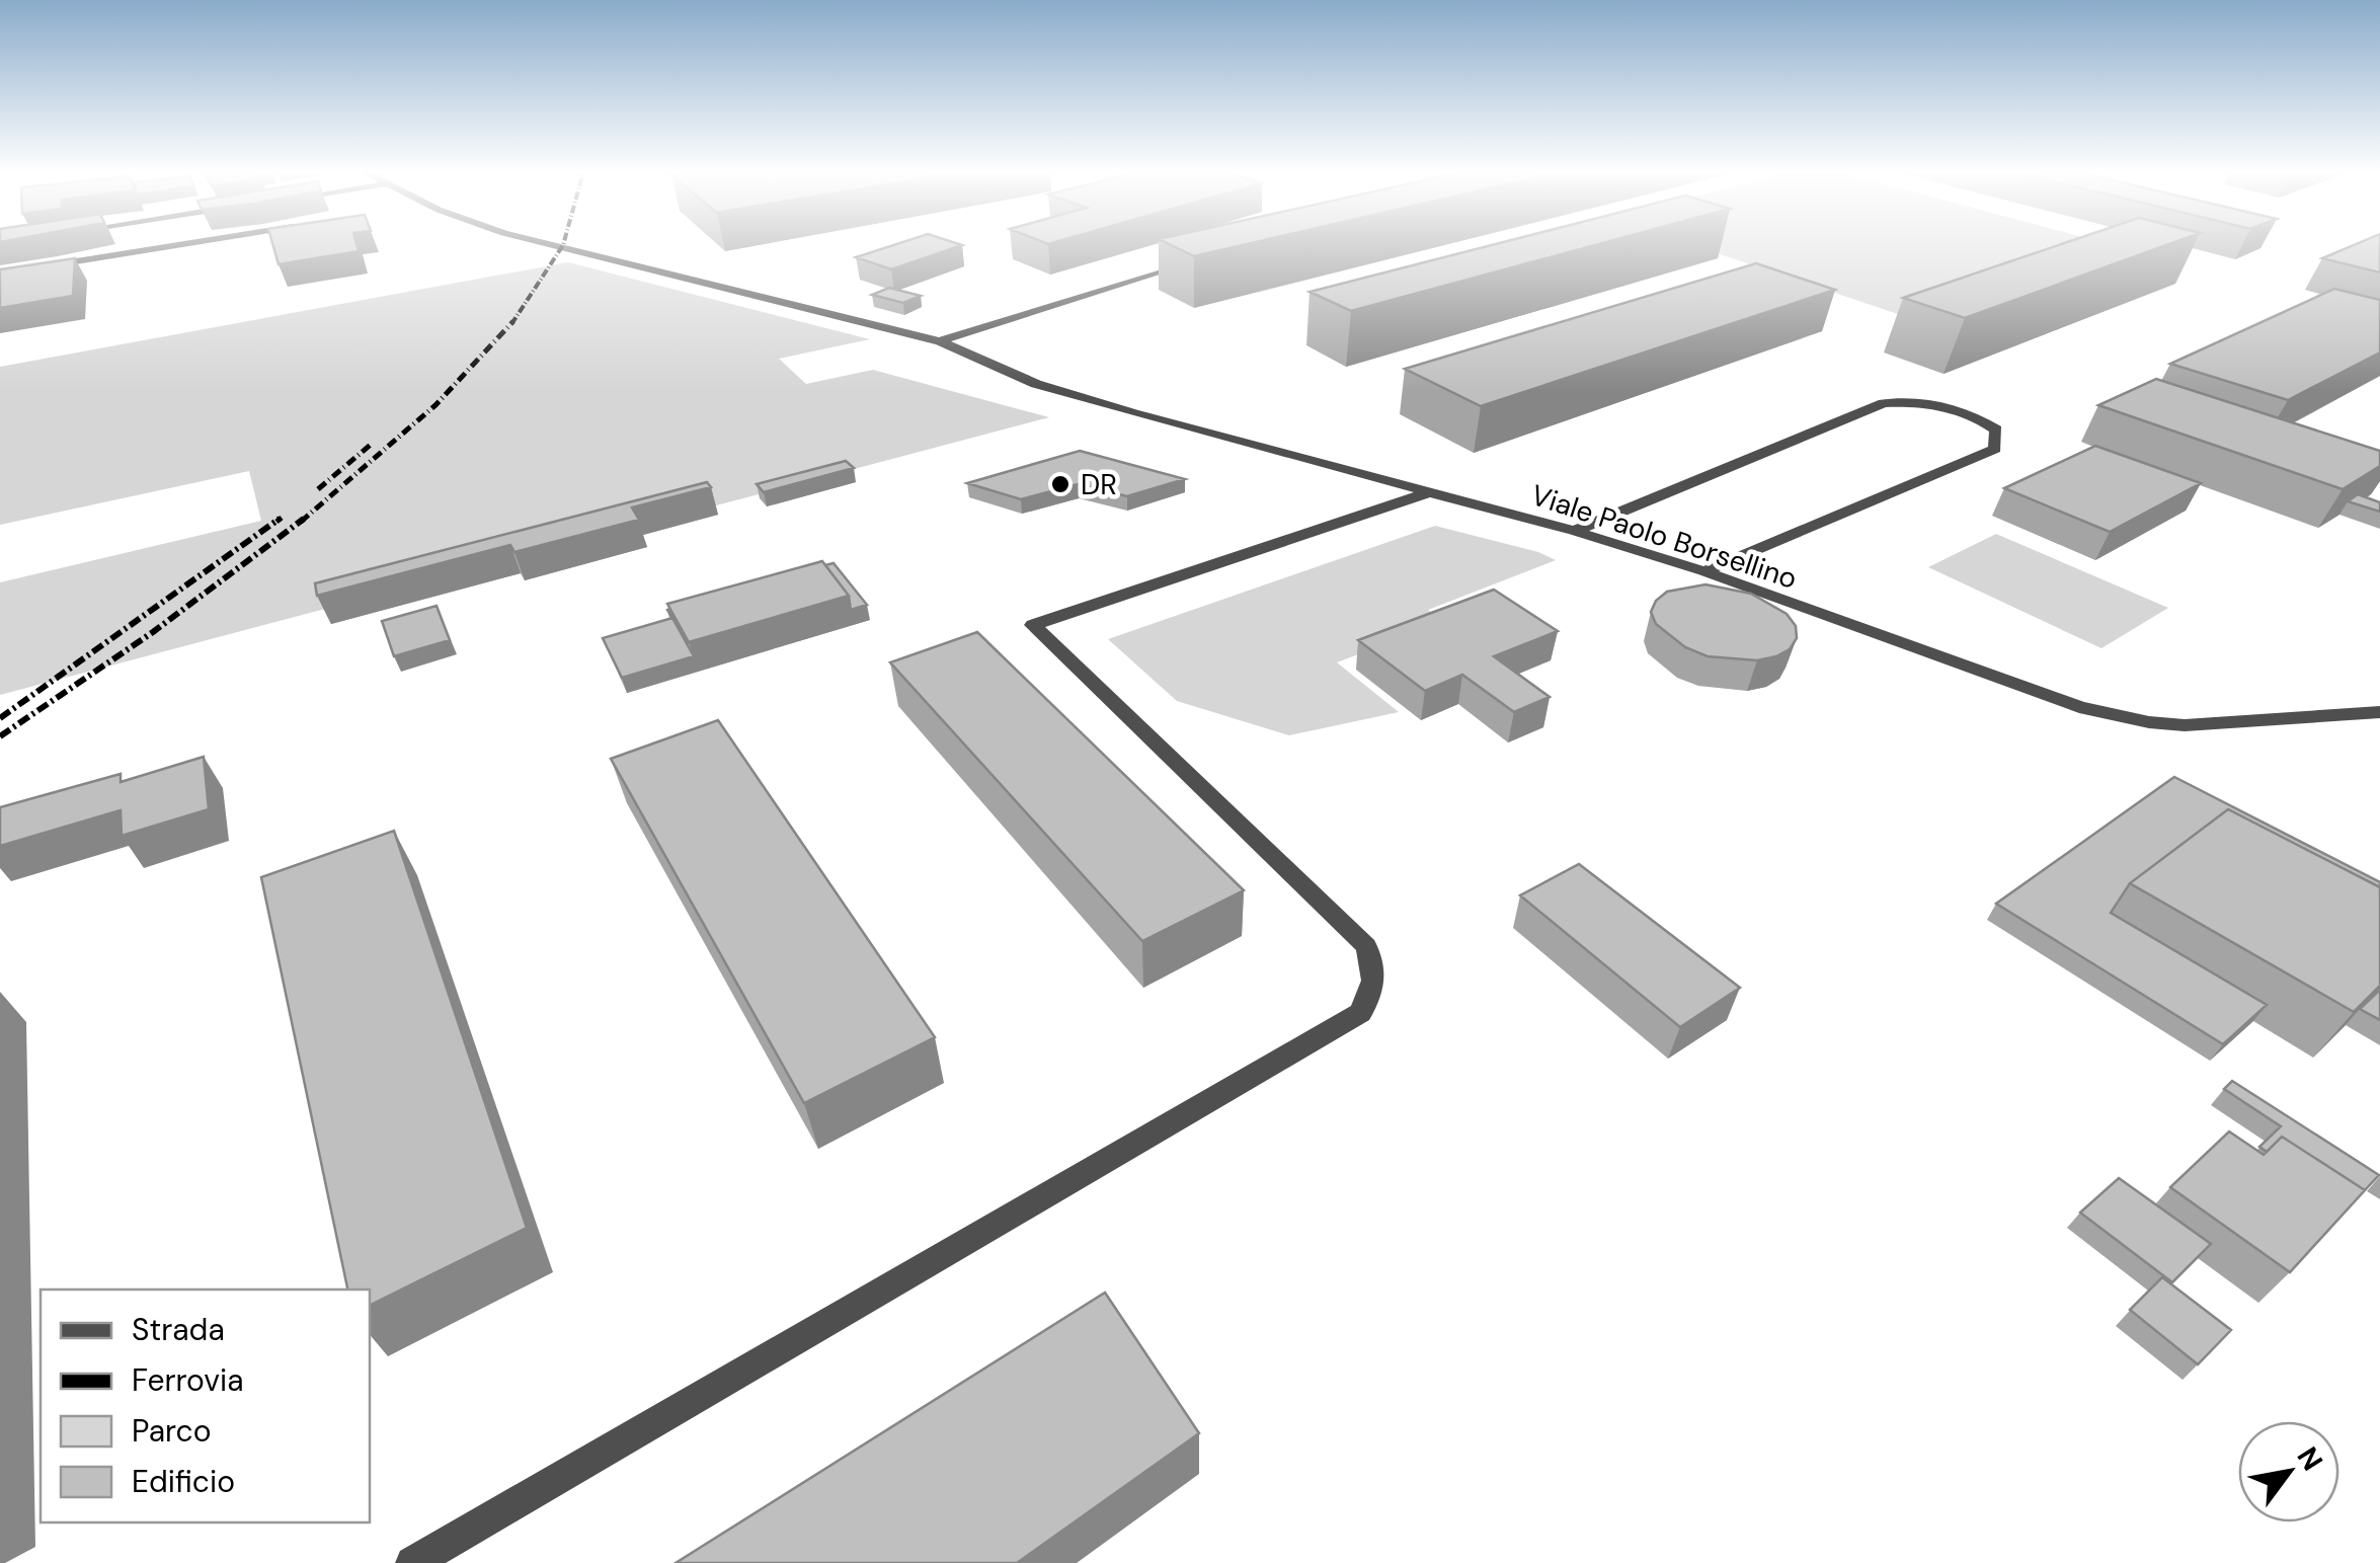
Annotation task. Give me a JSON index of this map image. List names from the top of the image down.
{
  "streets": {
    "street": ["Viale Paolo Borsellino"]
  },
  "places": ["DR"],
  "legend": [
    "Strada",
    "Ferrovia",
    "Parco",
    "Edificio"
  ],
  "north": "top right"
}
